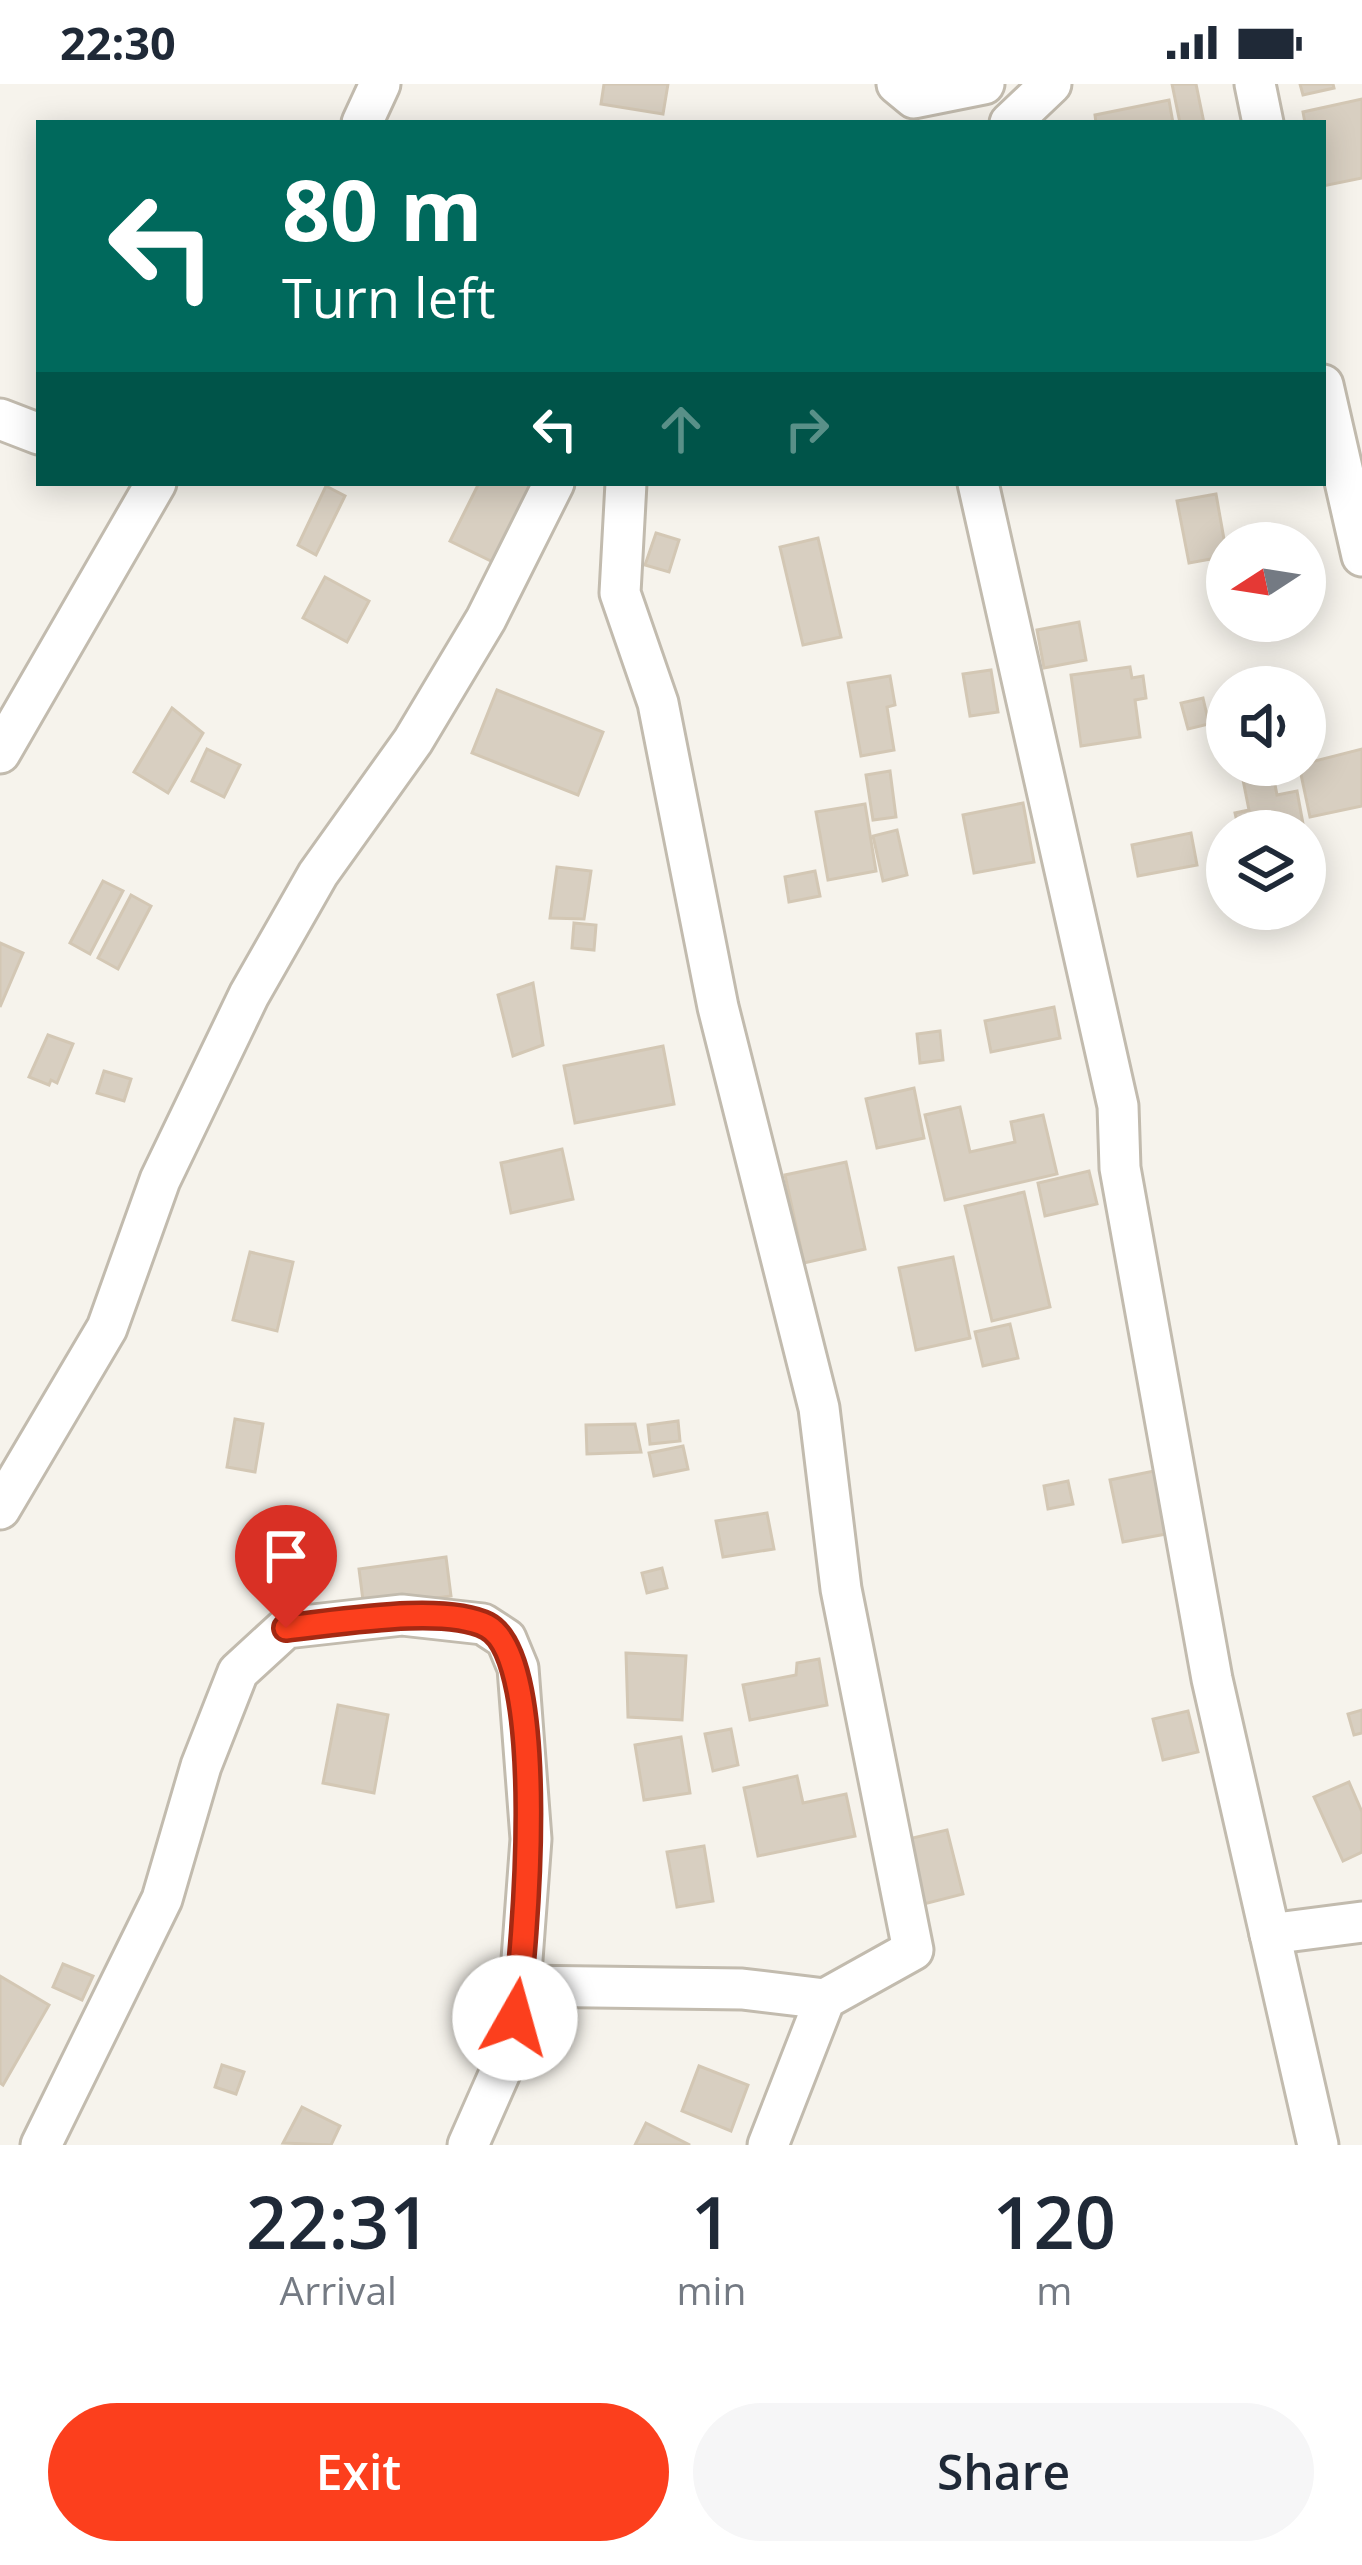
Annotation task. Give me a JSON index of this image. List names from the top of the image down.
{
  "north": "left",
  "page": {
    "status": "22:30",
    "turn": ["80 m", "Turn left"],
    "eta": [
      "22:31",
      "Arrival",
      "1",
      "min",
      "120",
      "m"
    ],
    "buttons": ["Exit", "Share"]
  }
}
